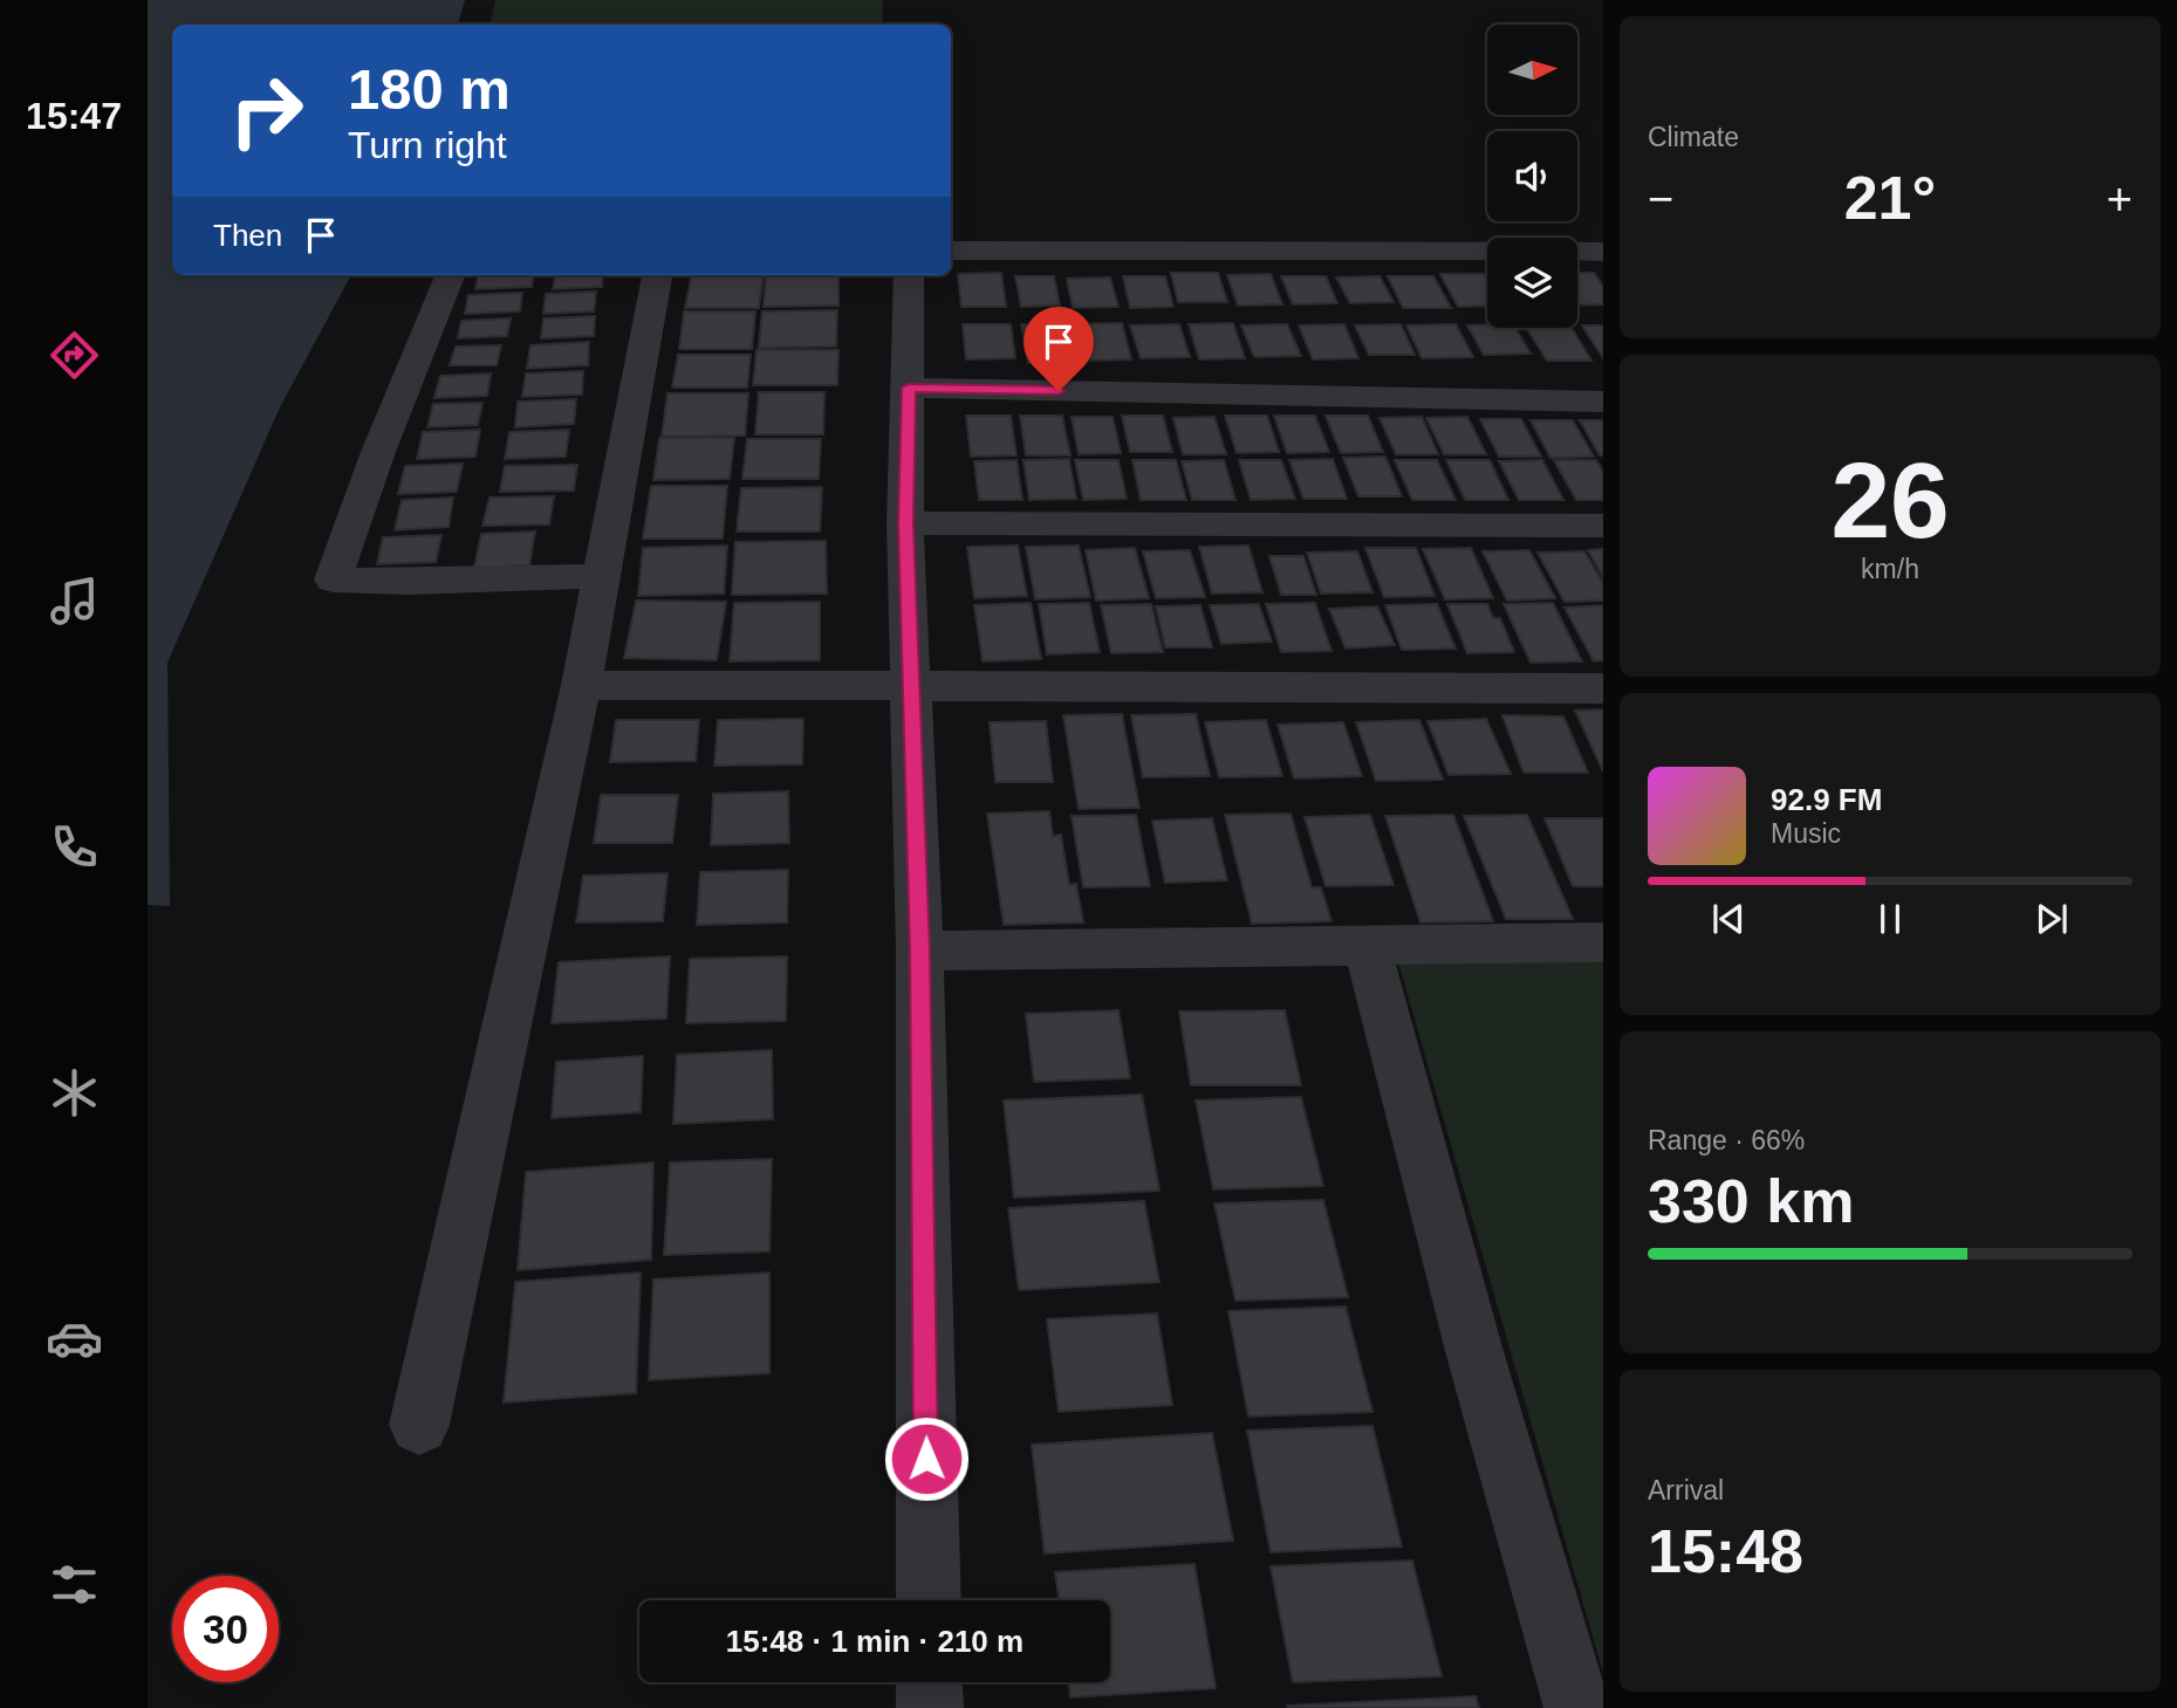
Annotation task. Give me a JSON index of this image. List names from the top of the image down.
{
  "north": "right",
  "page": {
    "tabs": "15:47",
    "tile": [
      "Climate",
      ["26", "km/h"],
      ["Range · 66%", "330 km"],
      ["Arrival", "15:48"]
    ],
    "turn": ["180 m", "Turn right"],
    "heat": ["−", "21°", "+"],
    "then": "Then",
    "song": ["92.9 FM", "Music"],
    "limit": "30",
    "trip": "15:48 · 1 min · 210 m"
  }
}
